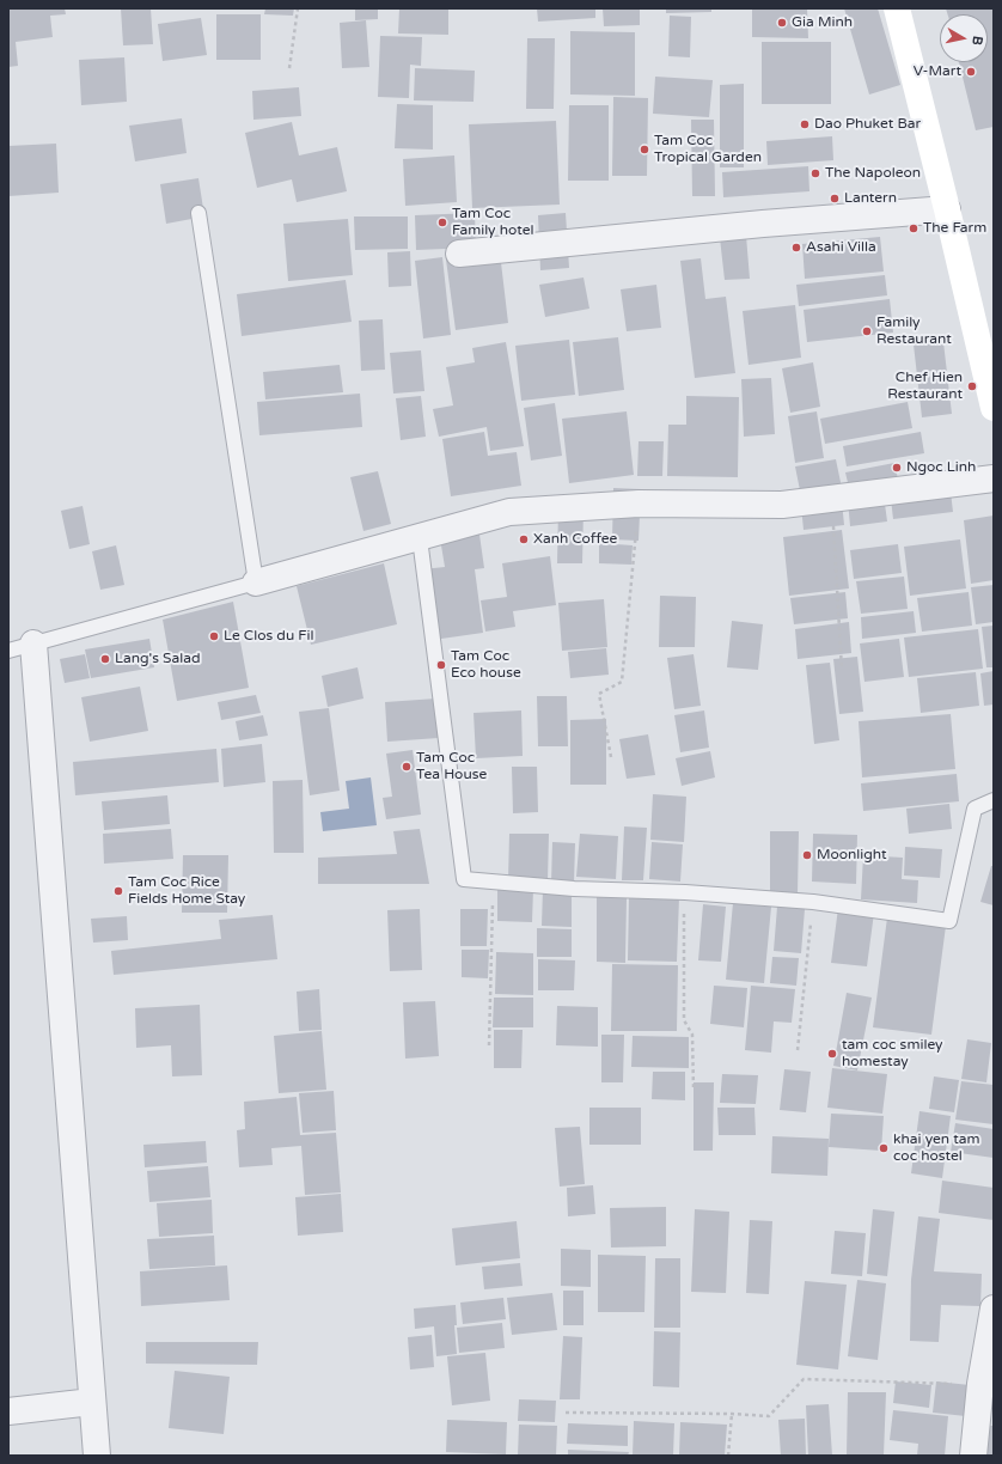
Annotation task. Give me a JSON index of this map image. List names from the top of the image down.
{
  "places": [
    "Gia Minh",
    "V-Mart",
    "Dao Phuket Bar",
    "Tam Coc Tropical Garden",
    "The Napoleon",
    "Lantern",
    "Tam Coc Family hotel",
    "The Farm",
    "Asahi Villa",
    "Family Restaurant",
    "Chef Hien Restaurant",
    "Ngoc Linh",
    "Xanh Coffee",
    "Le Clos du Fil",
    "Lang's Salad",
    "Tam Coc Eco house",
    "Tam Coc Tea House",
    "Moonlight",
    "Tam Coc Rice Fields Home Stay",
    "tam coc smiley homestay",
    "khai yen tam coc hostel"
  ],
  "north": "right"
}
